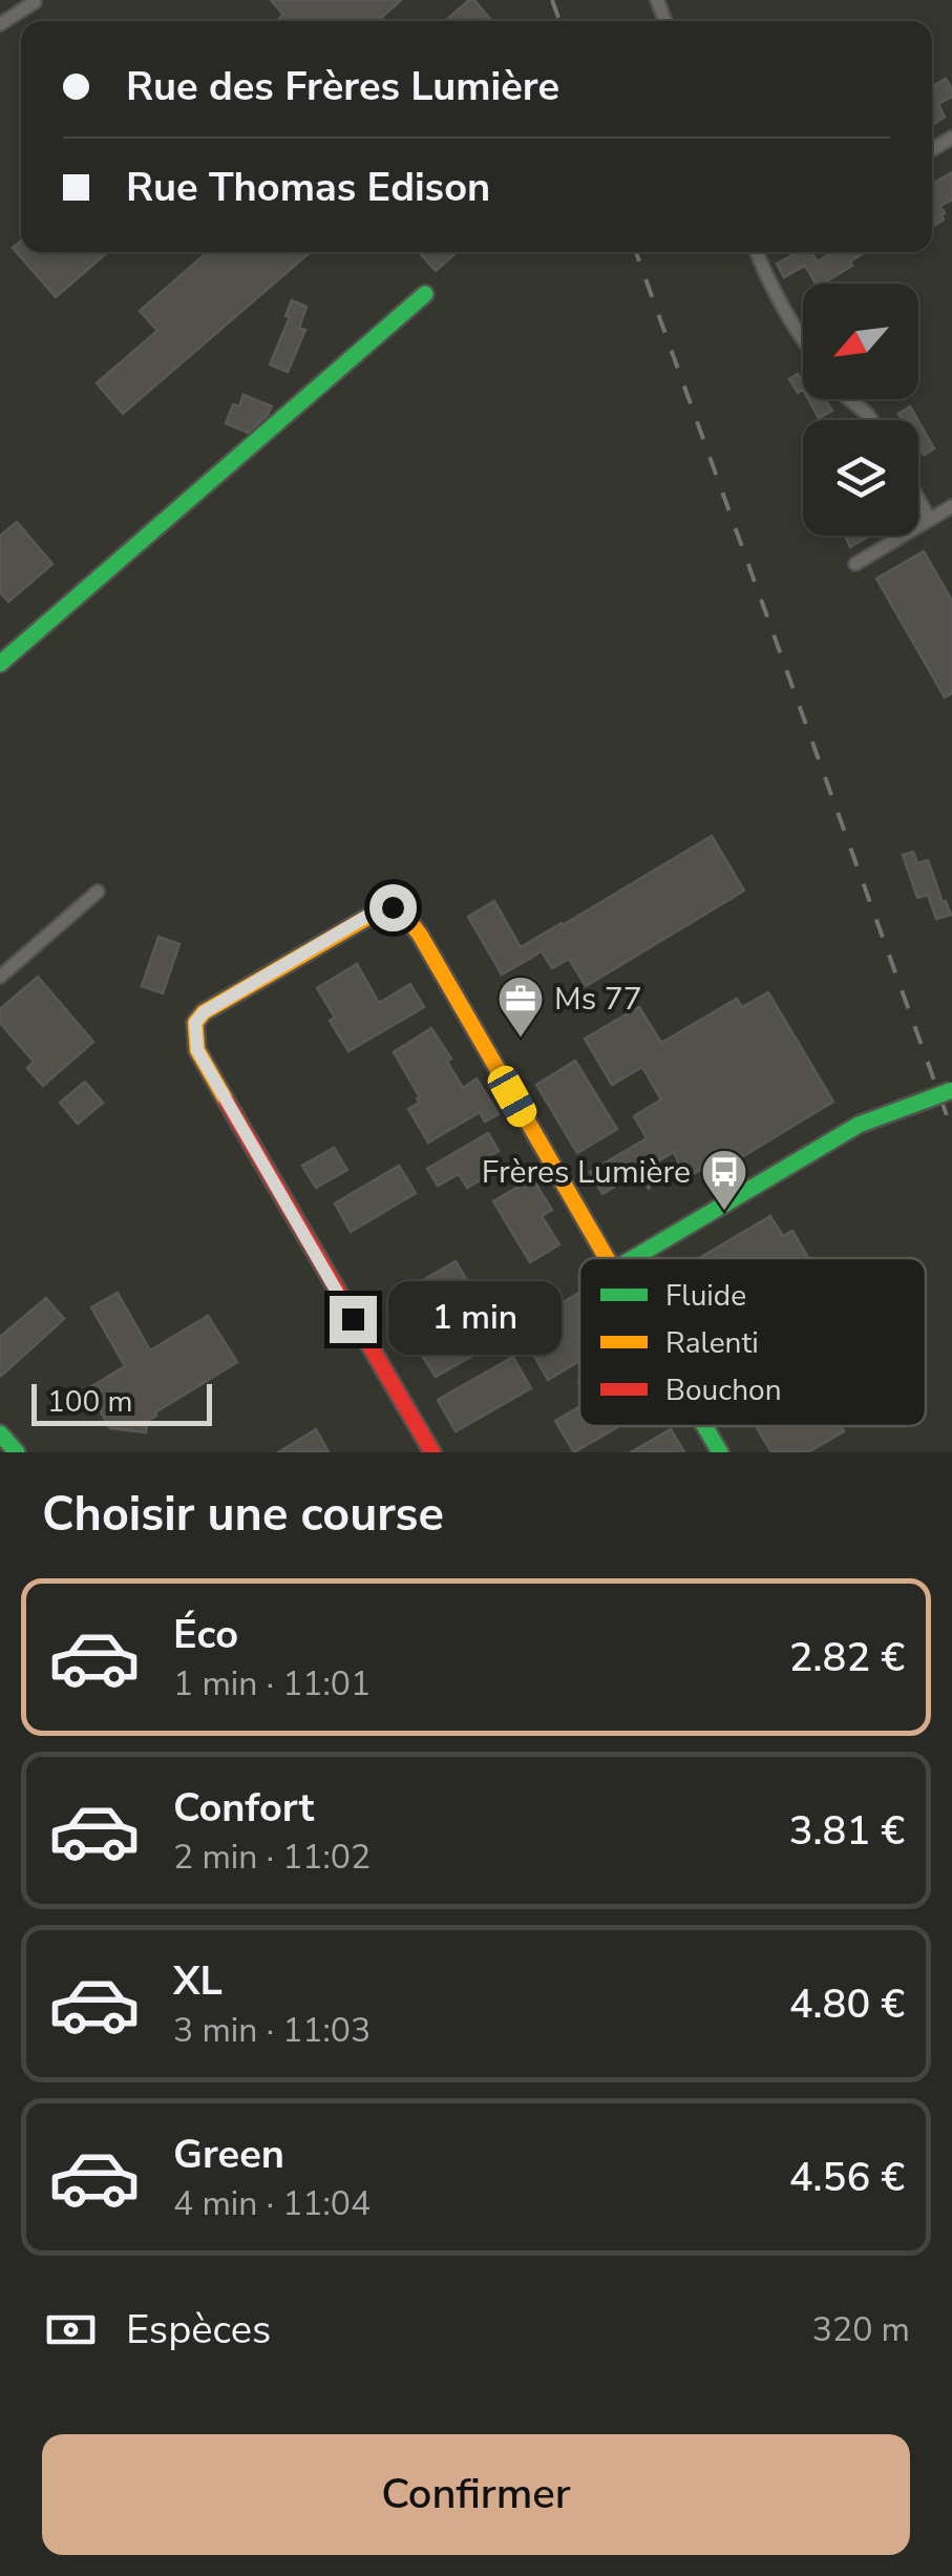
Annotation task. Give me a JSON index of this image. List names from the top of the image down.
{
  "places": {
    "office": ["Ms 77"],
    "bus stop": ["Frères Lumière"]
  },
  "legend": ["Fluide", "Ralenti", "Bouchon"],
  "scale_bar": "100 m",
  "north": "bottom left",
  "page": {
    "banner": ["Rue des Frères Lumière", "Rue Thomas Edison"],
    "bubble": "1 min",
    "scale": "100 m",
    "heading": "Choisir une course",
    "list": [
      {
        "name": "Éco",
        "note": "1 min · 11:01",
        "value": "2.82 €"
      },
      {
        "name": "Confort",
        "note": "2 min · 11:02",
        "value": "3.81 €"
      },
      {
        "name": "XL",
        "note": "3 min · 11:03",
        "value": "4.80 €"
      },
      {
        "name": "Green",
        "note": "4 min · 11:04",
        "value": "4.56 €"
      }
    ],
    "pay": ["Espèces", "320 m"],
    "buttons": "Confirmer"
  }
}
